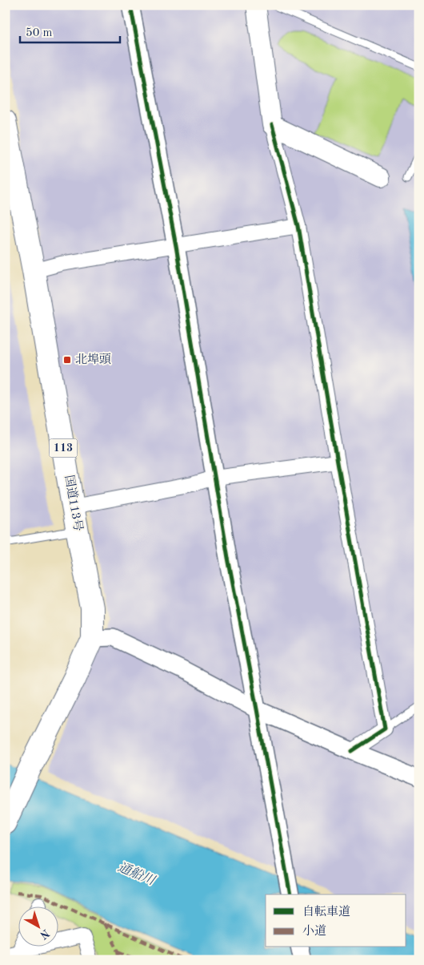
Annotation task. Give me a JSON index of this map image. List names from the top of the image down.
{
  "streets": {
    "highway": ["113", "国道113号"]
  },
  "water": ["通船川"],
  "places": {
    "transit": ["北埠頭"]
  },
  "legend": ["自転車道", "小道"],
  "scale_bar": "50 m",
  "north": "bottom right"
}
